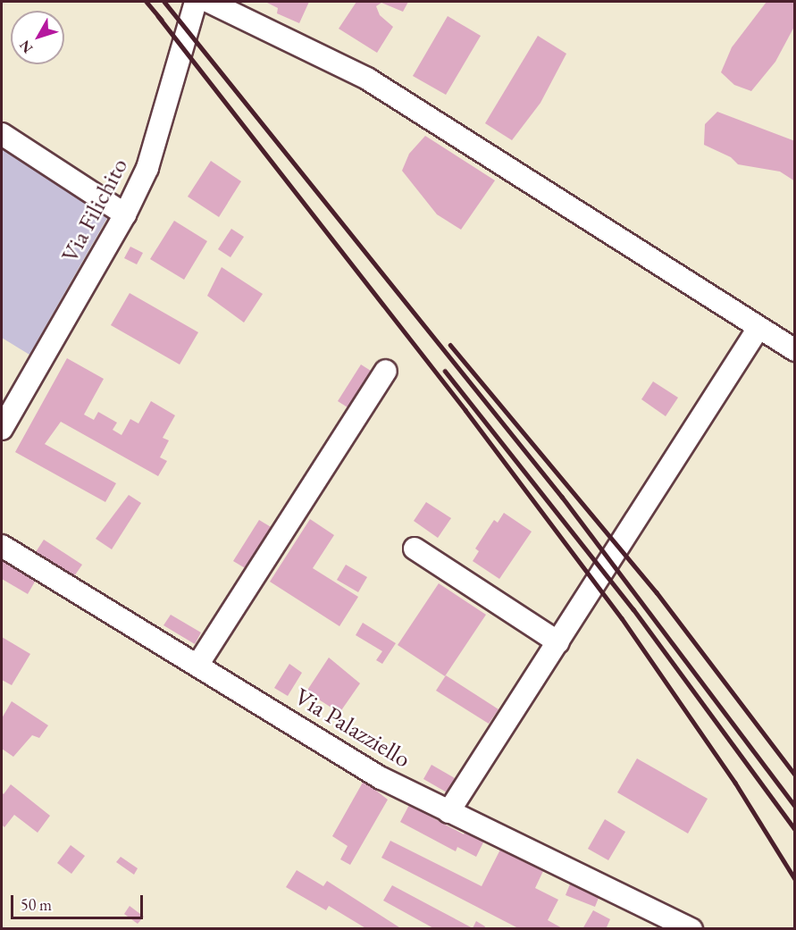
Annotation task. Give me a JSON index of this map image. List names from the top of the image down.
{
  "streets": {
    "street": ["Via Filichito", "Via Palazziello"]
  },
  "scale_bar": "50 m",
  "north": "bottom left"
}
